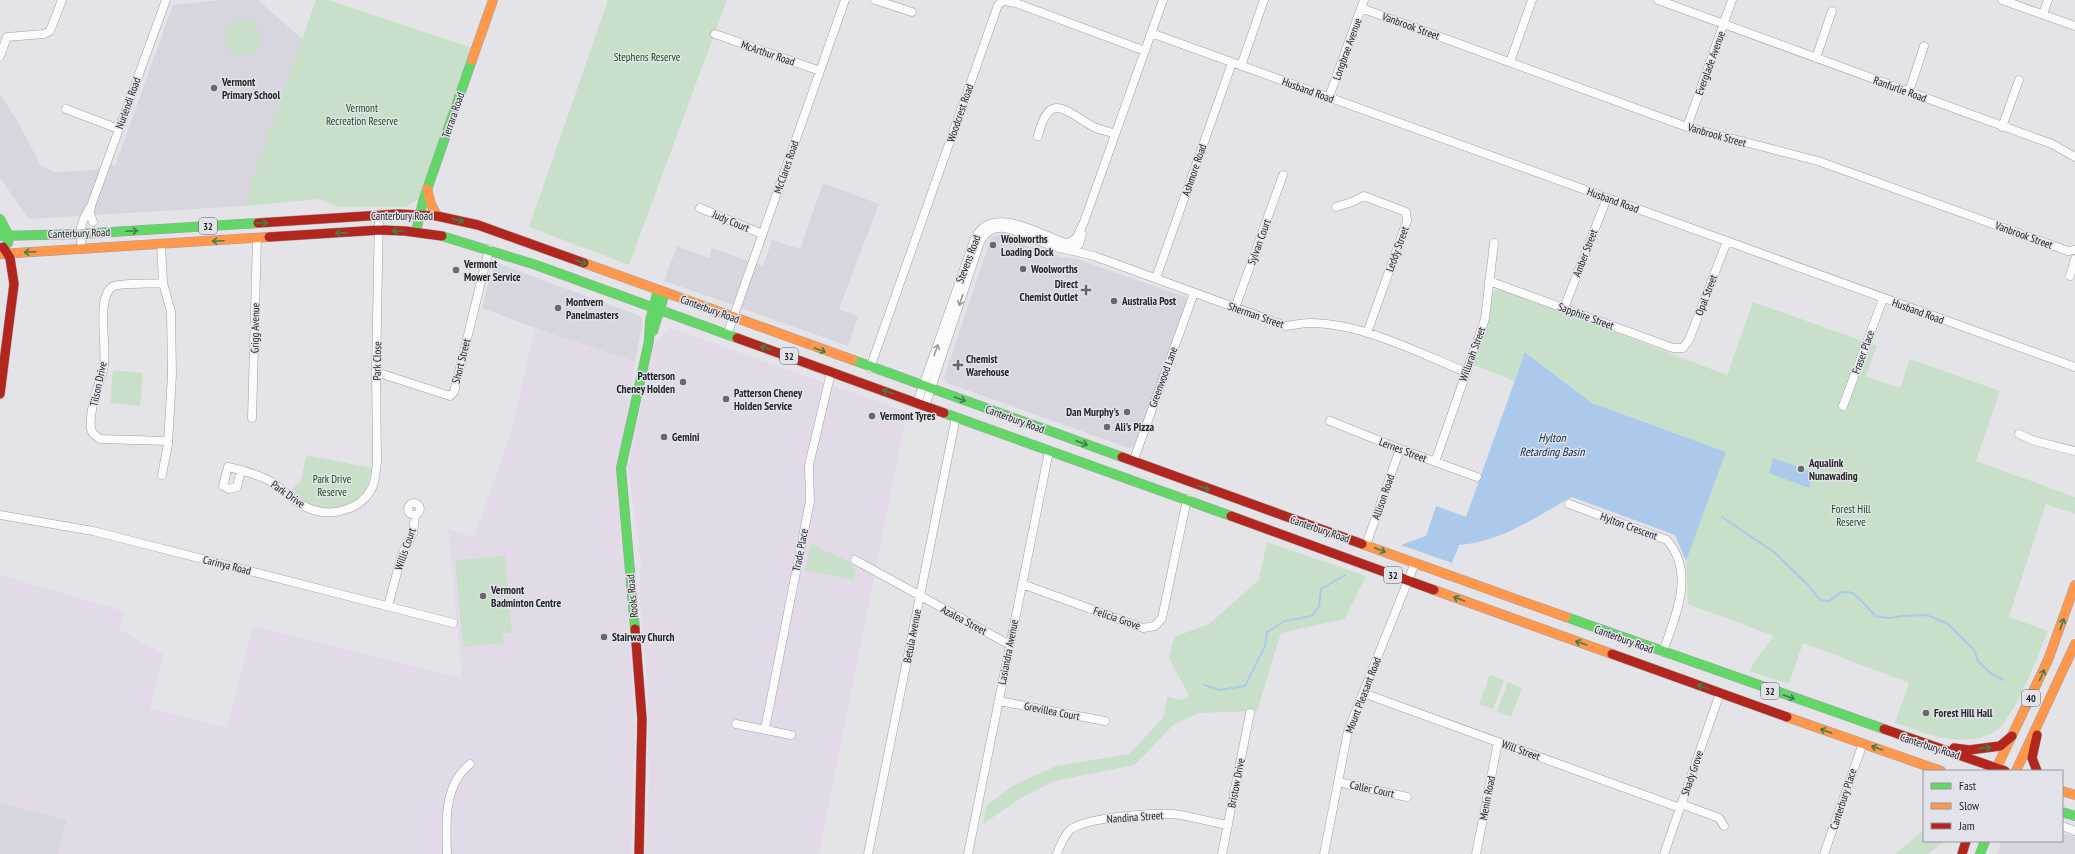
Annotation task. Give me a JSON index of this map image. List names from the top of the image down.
{
  "streets": {
    "main road": [
      "Terrara Road",
      "Canterbury Road",
      "32",
      "Rooks Road",
      "40"
    ],
    "street": [
      "Vanbrook Street",
      "Longbrae Avenue",
      "McArthur Road",
      "Everglade Avenue",
      "Ranfurlie Road",
      "Husband Road",
      "Nurlendi Road",
      "Woodcrest Road",
      "McClares Road",
      "Ashmore Road",
      "Judy Court",
      "Sylvan Court",
      "Leddy Street",
      "Amber Street",
      "Stevens Road",
      "Opal Street",
      "Sherman Street",
      "Sapphire Street",
      "Grigg Avenue",
      "Fraser Place",
      "Willurah Street",
      "Park Close",
      "Short Street",
      "Greenwood Lane",
      "Tilson Drive",
      "Lernes Street",
      "Park Drive",
      "Allison Road",
      "Hylton Crescent",
      "Willis Court",
      "Trade Place",
      "Carinya Road",
      "Felicia Grove",
      "Azalea Street",
      "Betula Avenue",
      "Lasiandra Avenue",
      "Mount Pleasant Road",
      "Grevillea Court",
      "Will Street",
      "Shady Grove",
      "Bristow Drive",
      "Caller Court",
      "Menin Road",
      "Canterbury Place",
      "Nandina Street"
    ]
  },
  "crossings": [
    ["Vanbrook Street", "Longbrae Avenue"],
    ["Vanbrook Street", "Everglade Avenue"],
    ["Longbrae Avenue", "Husband Road"],
    ["McArthur Road", "McClares Road"],
    ["Everglade Avenue", "Ranfurlie Road"],
    ["Husband Road", "Ashmore Road"],
    ["Husband Road", "Amber Street"],
    ["Husband Road", "Opal Street"],
    ["Husband Road", "Fraser Place"],
    ["Nurlendi Road", "Canterbury Road"],
    ["Woodcrest Road", "Canterbury Road"],
    ["Terrara Road", "Canterbury Road"],
    ["McClares Road", "Canterbury Road"],
    ["McClares Road", "Judy Court"],
    ["Ashmore Road", "Sherman Street"],
    ["Canterbury Road", "Stevens Road"],
    ["Canterbury Road", "Grigg Avenue"],
    ["Canterbury Road", "Park Close"],
    ["Canterbury Road", "Short Street"],
    ["Canterbury Road", "Greenwood Lane"],
    ["Canterbury Road", "Allison Road"],
    ["Canterbury Road", "Hylton Crescent"],
    ["Canterbury Road", "Trade Place"],
    ["Canterbury Road", "Rooks Road"],
    ["Canterbury Road", "Felicia Grove"],
    ["Canterbury Road", "Betula Avenue"],
    ["Canterbury Road", "Lasiandra Avenue"],
    ["Canterbury Road", "Mount Pleasant Road"],
    ["Canterbury Road", "40"],
    ["Canterbury Road", "Shady Grove"],
    ["Canterbury Road", "Canterbury Place"],
    ["Sylvan Court", "Sherman Street"],
    ["Leddy Street", "Sherman Street"],
    ["Amber Street", "Sapphire Street"],
    ["Stevens Road", "Sherman Street"],
    ["Opal Street", "Sapphire Street"],
    ["Sherman Street", "Willurah Street"],
    ["Sherman Street", "Greenwood Lane"],
    ["Sapphire Street", "Willurah Street"],
    ["Willurah Street", "Lernes Street"],
    ["Park Close", "Short Street"],
    ["Park Close", "Park Drive"],
    ["Lernes Street", "Allison Road"],
    ["Willis Court", "Carinya Road"],
    ["Felicia Grove", "Lasiandra Avenue"],
    ["Azalea Street", "Betula Avenue"],
    ["Azalea Street", "Lasiandra Avenue"],
    ["Lasiandra Avenue", "Grevillea Court"],
    ["Mount Pleasant Road", "Will Street"],
    ["Mount Pleasant Road", "Caller Court"],
    ["Will Street", "Shady Grove"],
    ["Will Street", "Menin Road"],
    ["Bristow Drive", "Nandina Street"]
  ],
  "water": ["Hylton Retarding Basin"],
  "parks": [
    "Stephens Reserve",
    "Vermont Recreation Reserve",
    "Park Drive Reserve",
    "Forest Hill Reserve"
  ],
  "places": {
    "other": [
      "Vermont Primary School",
      "Woolworths Loading Dock",
      "Woolworths",
      "Vermont Mower Service",
      "Australia Post",
      "Montvern Panelmasters",
      "Patterson Cheney Holden",
      "Patterson Cheney Holden Service",
      "Dan Murphy's",
      "Vermont Tyres",
      "Ali's Pizza",
      "Gemini",
      "Aqualink Nunawading",
      "Vermont Badminton Centre",
      "Stairway Church",
      "Forest Hill Hall"
    ],
    "health": ["Direct Chemist Outlet", "Chemist Warehouse"]
  },
  "legend": ["Fast", "Slow", "Jam"]
}
